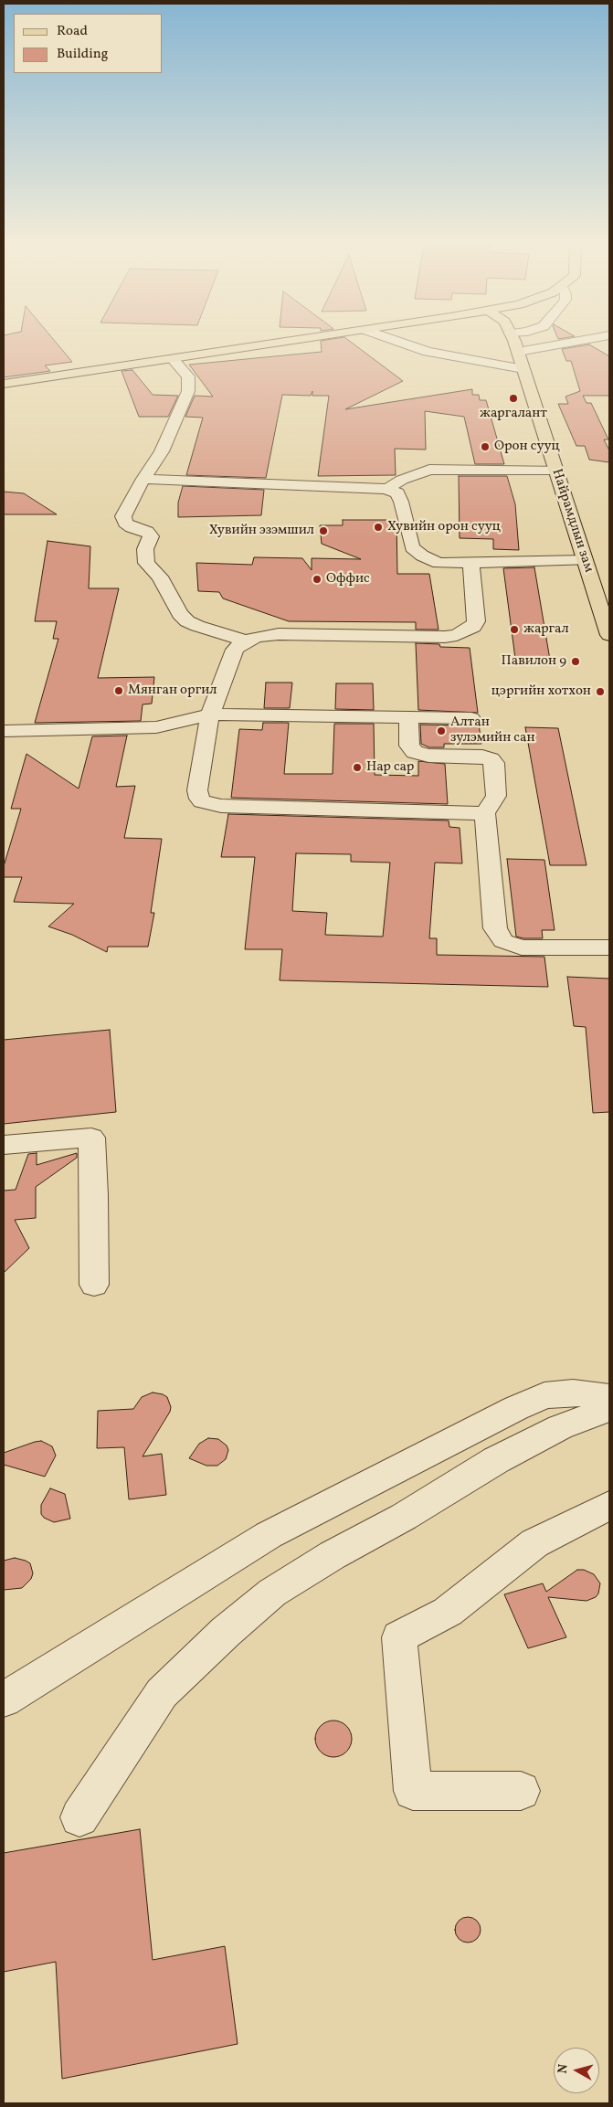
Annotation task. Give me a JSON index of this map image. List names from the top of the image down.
{
  "streets": {
    "main road": ["Найрамдлын зам"]
  },
  "places": [
    "жаргалант",
    "Орон сууц",
    "Хувийн орон сууц",
    "Хувийн эзэмшил",
    "Оффис",
    "жаргал",
    "Павилон 9",
    "Мянган оргил",
    "цэргийн хотхон",
    "Алтан зулэмийн сан",
    "Нар сар"
  ],
  "legend": ["Road", "Building"],
  "north": "left"
}
